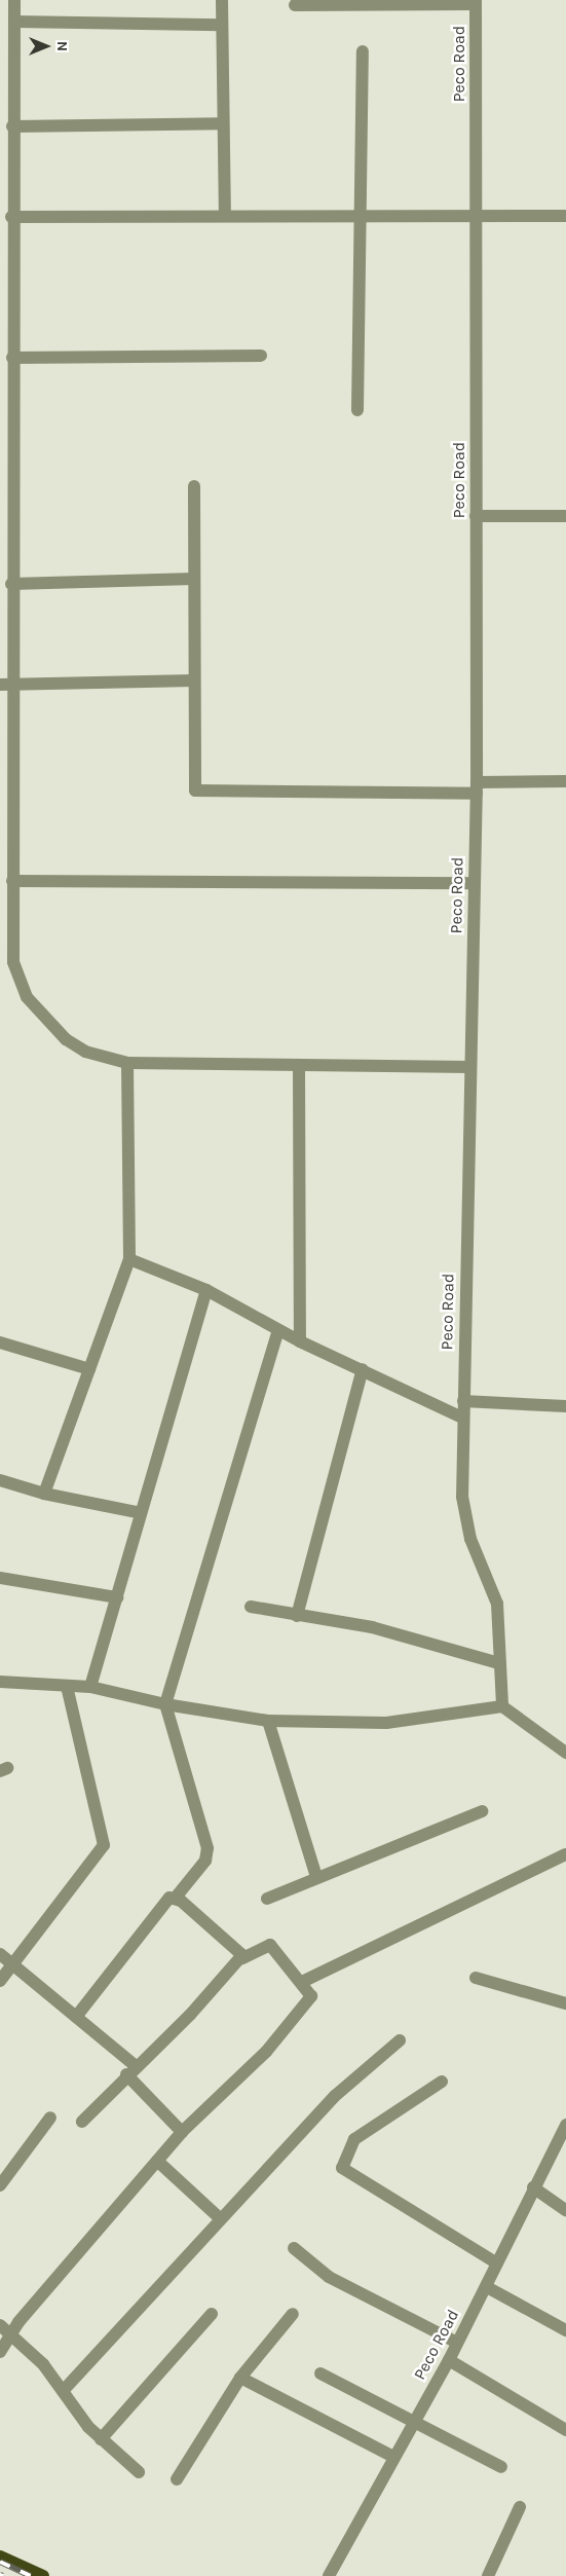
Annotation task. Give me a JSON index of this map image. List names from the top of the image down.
{
  "streets": {
    "street": ["Peco Road"]
  },
  "north": "right"
}
